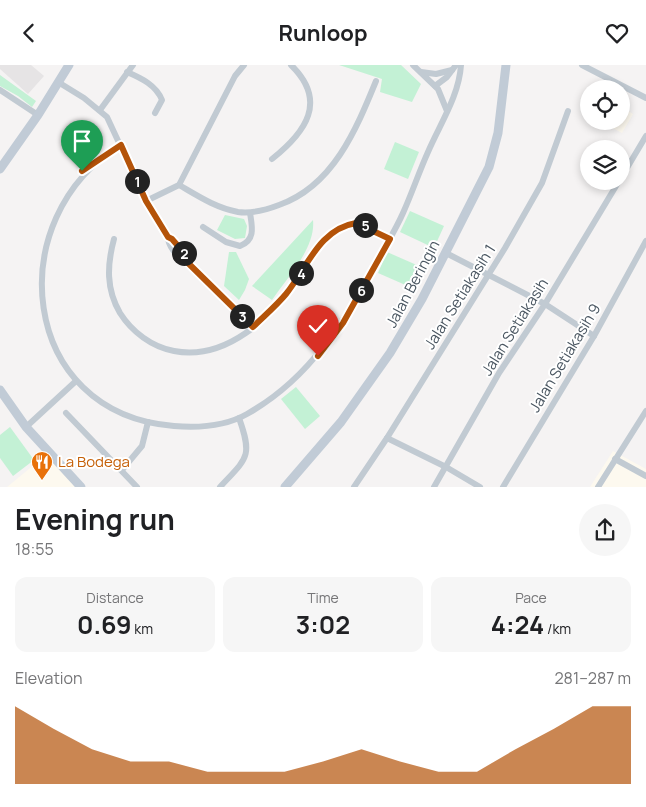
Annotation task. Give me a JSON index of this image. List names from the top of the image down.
{
  "streets": {
    "street": [
      "Jalan Beringin",
      "Jalan Setiakasih 1",
      "Jalan Setiakasih",
      "Jalan Setiakasih 9"
    ]
  },
  "places": {
    "restaurant": ["La Bodega"]
  },
  "page": {
    "header": "Runloop",
    "pins": [
      "1",
      "5",
      "2",
      "4",
      "6",
      "3"
    ],
    "heading": ["Evening run", "18:55"],
    "stats": [
      ["Distance", "0.69 km"],
      ["Time", "3:02"],
      ["Pace", "4:24 /km"]
    ],
    "chart": ["Elevation", "281–287 m"]
  }
}
